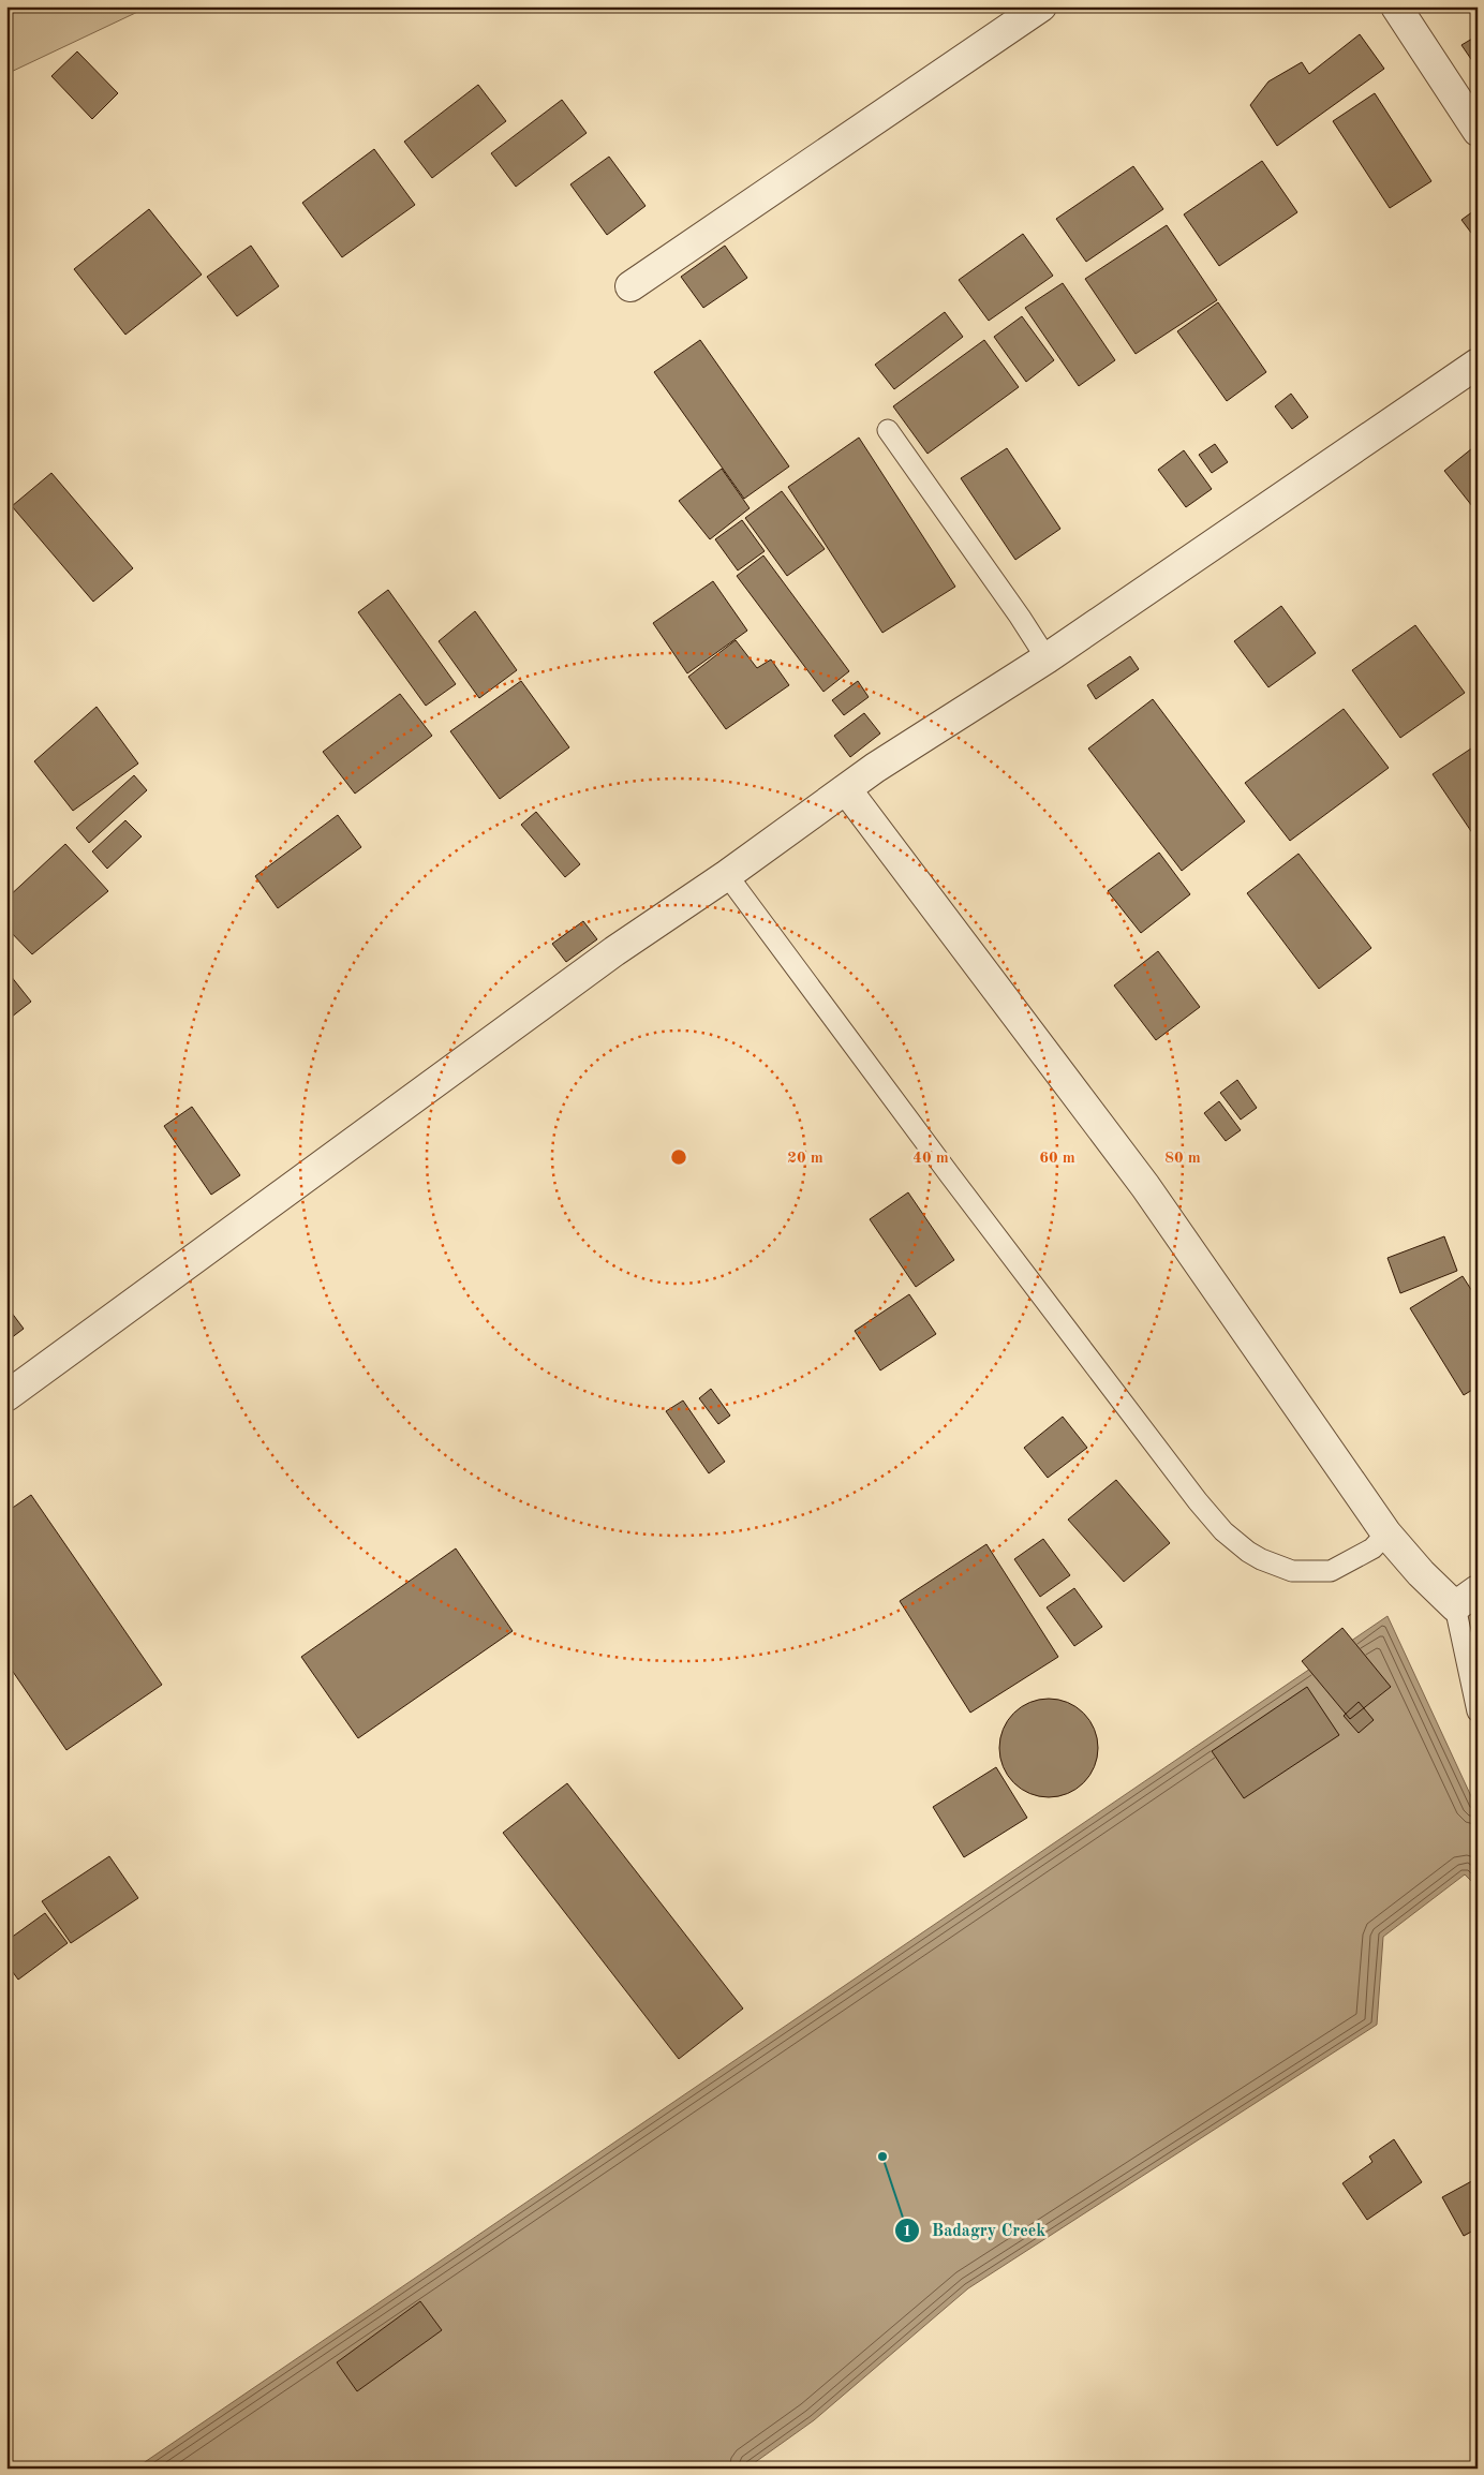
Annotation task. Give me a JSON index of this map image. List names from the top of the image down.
{
  "places": ["Badagry Creek"],
  "rings": [
    "20 m",
    "40 m",
    "60 m",
    "80 m"
  ]
}
